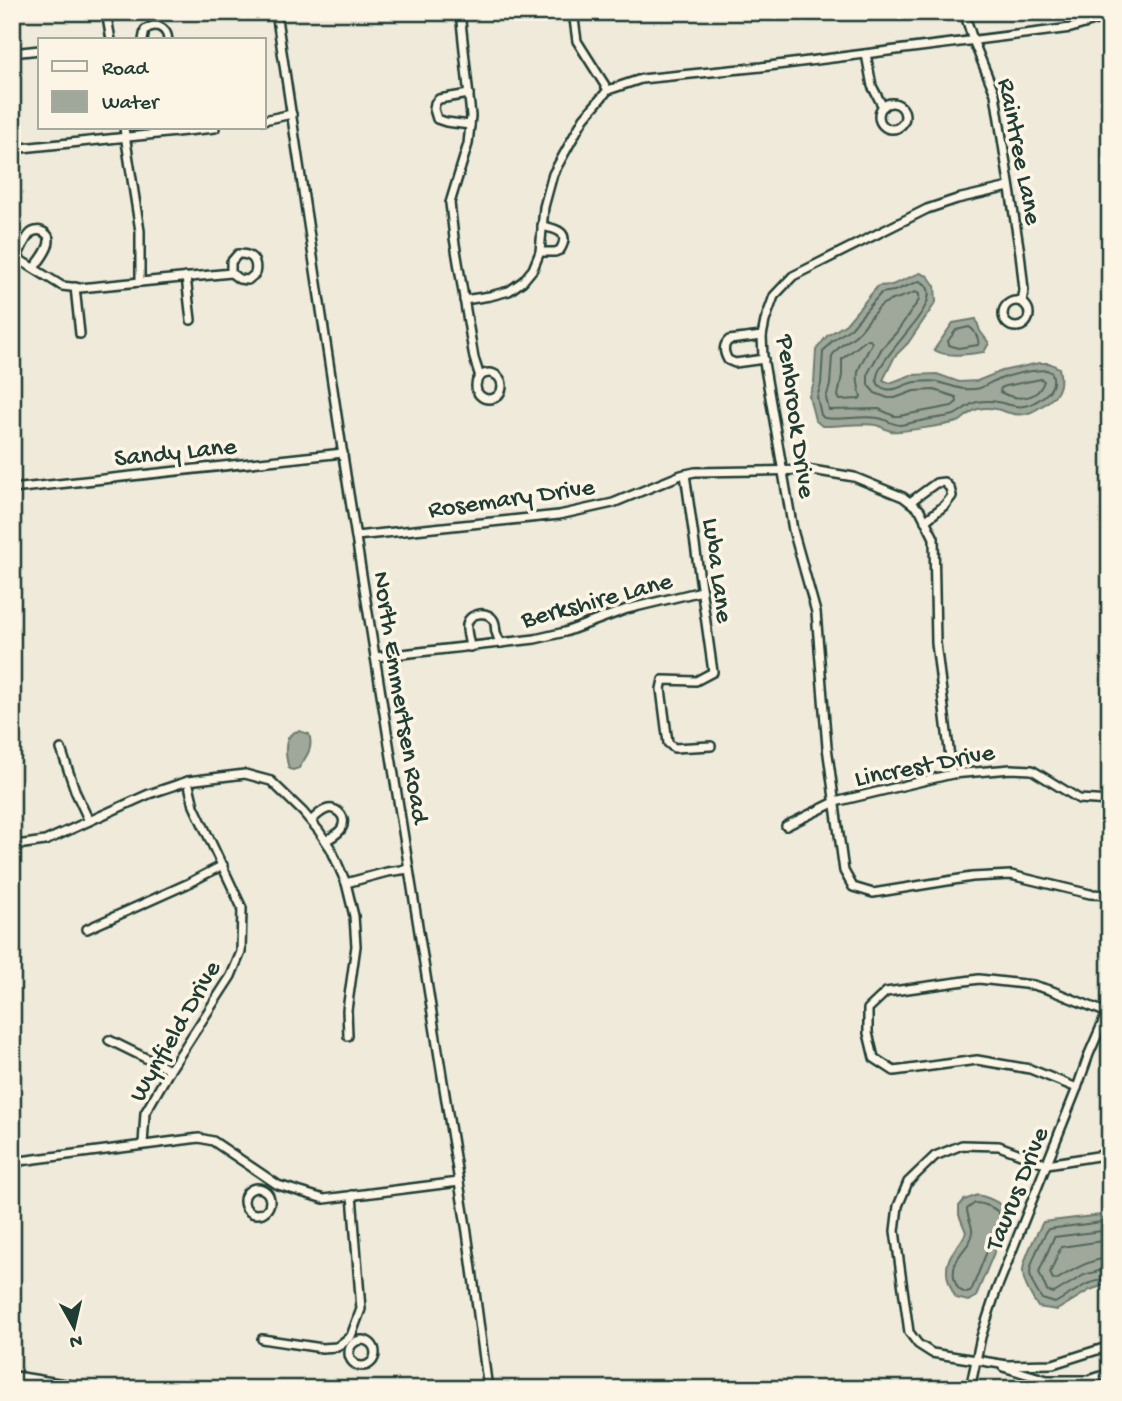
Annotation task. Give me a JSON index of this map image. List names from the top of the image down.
{
  "streets": {
    "street": [
      "Raintree Lane",
      "Penbrook Drive",
      "Sandy Lane",
      "Rosemary Drive",
      "Luba Lane",
      "Berkshire Lane",
      "North Emmertsen Road",
      "Lincrest Drive",
      "Wynfield Drive",
      "Taurus Drive"
    ]
  },
  "crossings": [
    ["Raintree Lane", "Penbrook Drive"],
    ["Penbrook Drive", "Rosemary Drive"],
    ["Penbrook Drive", "Lincrest Drive"],
    ["Sandy Lane", "North Emmertsen Road"],
    ["Rosemary Drive", "Luba Lane"],
    ["Rosemary Drive", "North Emmertsen Road"],
    ["Rosemary Drive", "Lincrest Drive"],
    ["Luba Lane", "Berkshire Lane"],
    ["Berkshire Lane", "North Emmertsen Road"]
  ],
  "legend": ["Road", "Water"],
  "north": "bottom"
}
